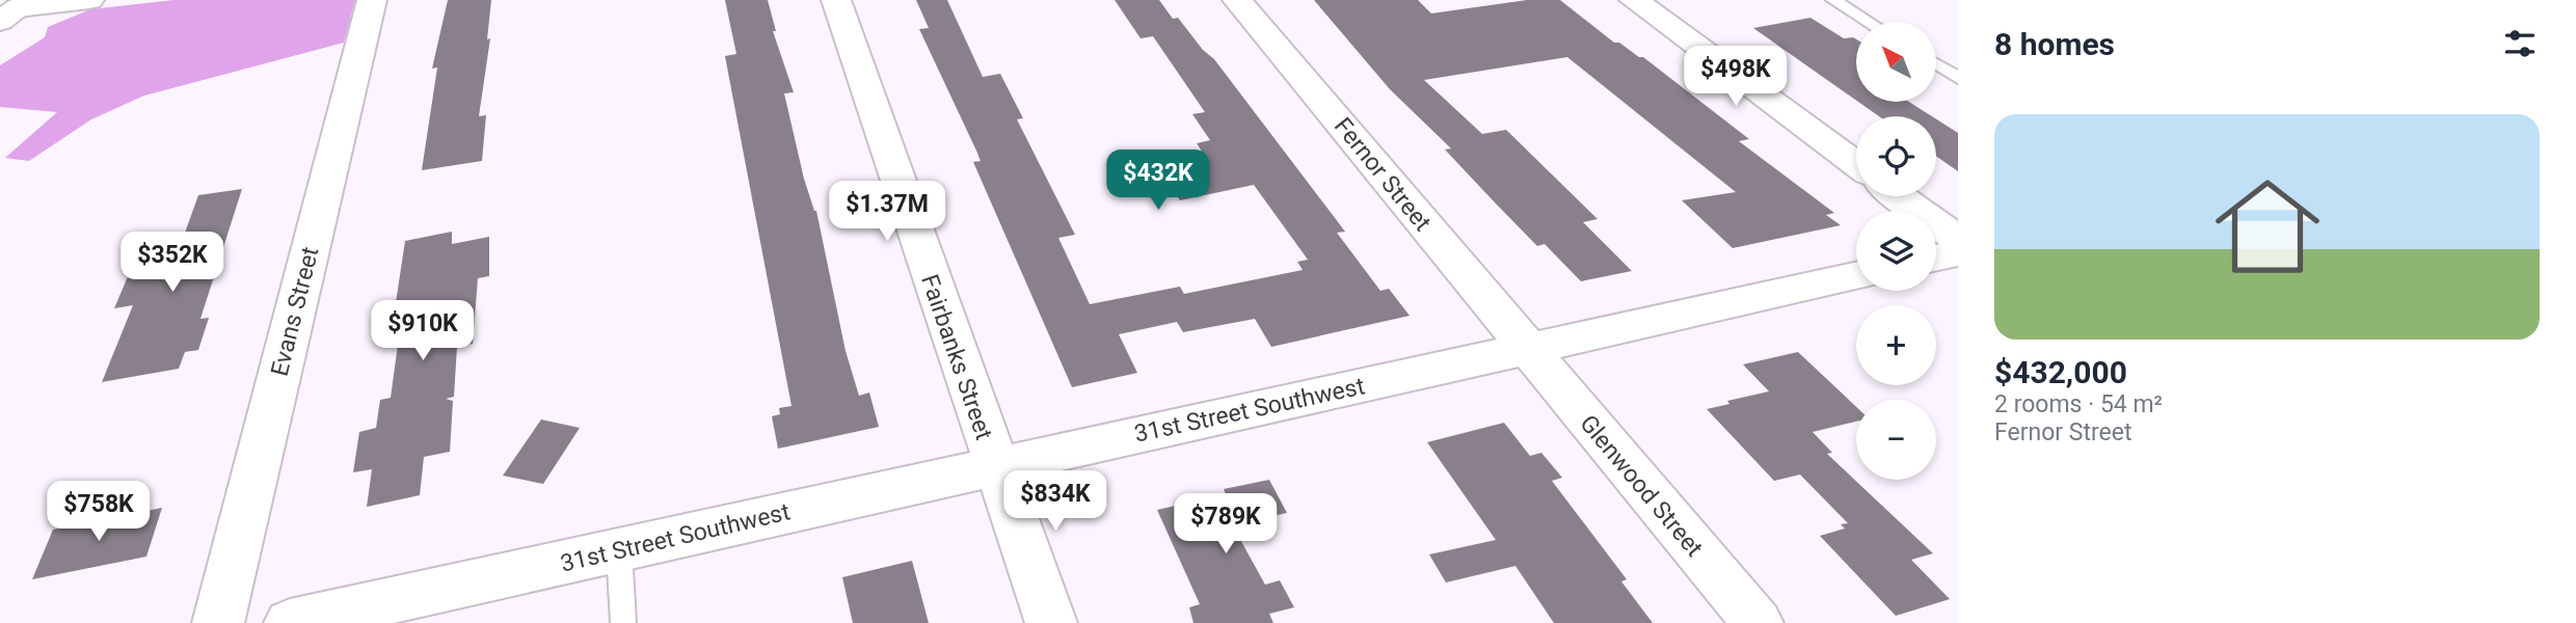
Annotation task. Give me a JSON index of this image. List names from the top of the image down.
{
  "streets": {
    "street": [
      "Fernor Street",
      "Evans Street",
      "Fairbanks Street",
      "31st Street Southwest",
      "Glenwood Street"
    ]
  },
  "crossings": [
    ["Fernor Street", "31st Street Southwest"],
    ["Fernor Street", "Glenwood Street"],
    ["Fairbanks Street", "31st Street Southwest"],
    ["31st Street Southwest", "Glenwood Street"]
  ],
  "north": "top left",
  "page": {
    "heading": "8 homes",
    "map_buttons": ["+", "−"],
    "price": [
      "$498K",
      "$432K",
      "$1.37M",
      "$352K",
      "$910K",
      "$834K",
      "$758K",
      "$789K"
    ],
    "list": [
      {
        "name": "$432,000",
        "note": "2 rooms · 54 m² · Fernor Street"
      }
    ]
  }
}
